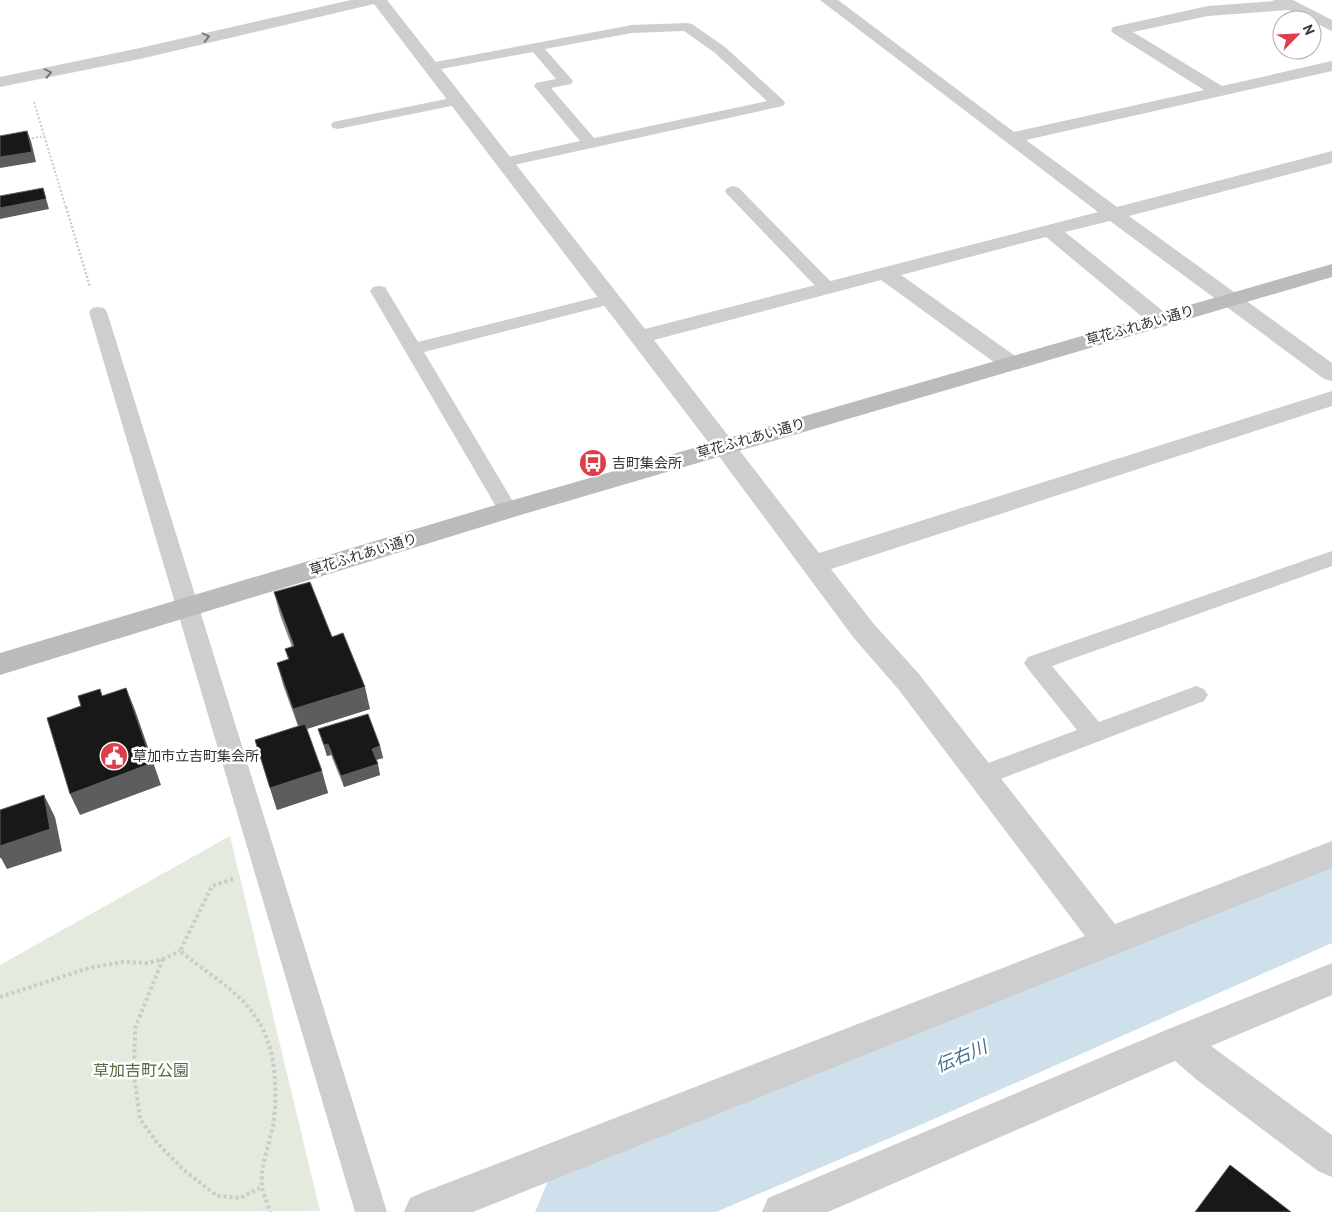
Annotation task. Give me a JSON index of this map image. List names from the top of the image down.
{
  "streets": {
    "street": ["草花ふれあい通り"]
  },
  "water": ["伝右川"],
  "parks": ["草加吉町公園"],
  "places": {
    "bus stop": ["吉町集会所"],
    "public building": ["草加市立吉町集会所"]
  },
  "north": "top right"
}
